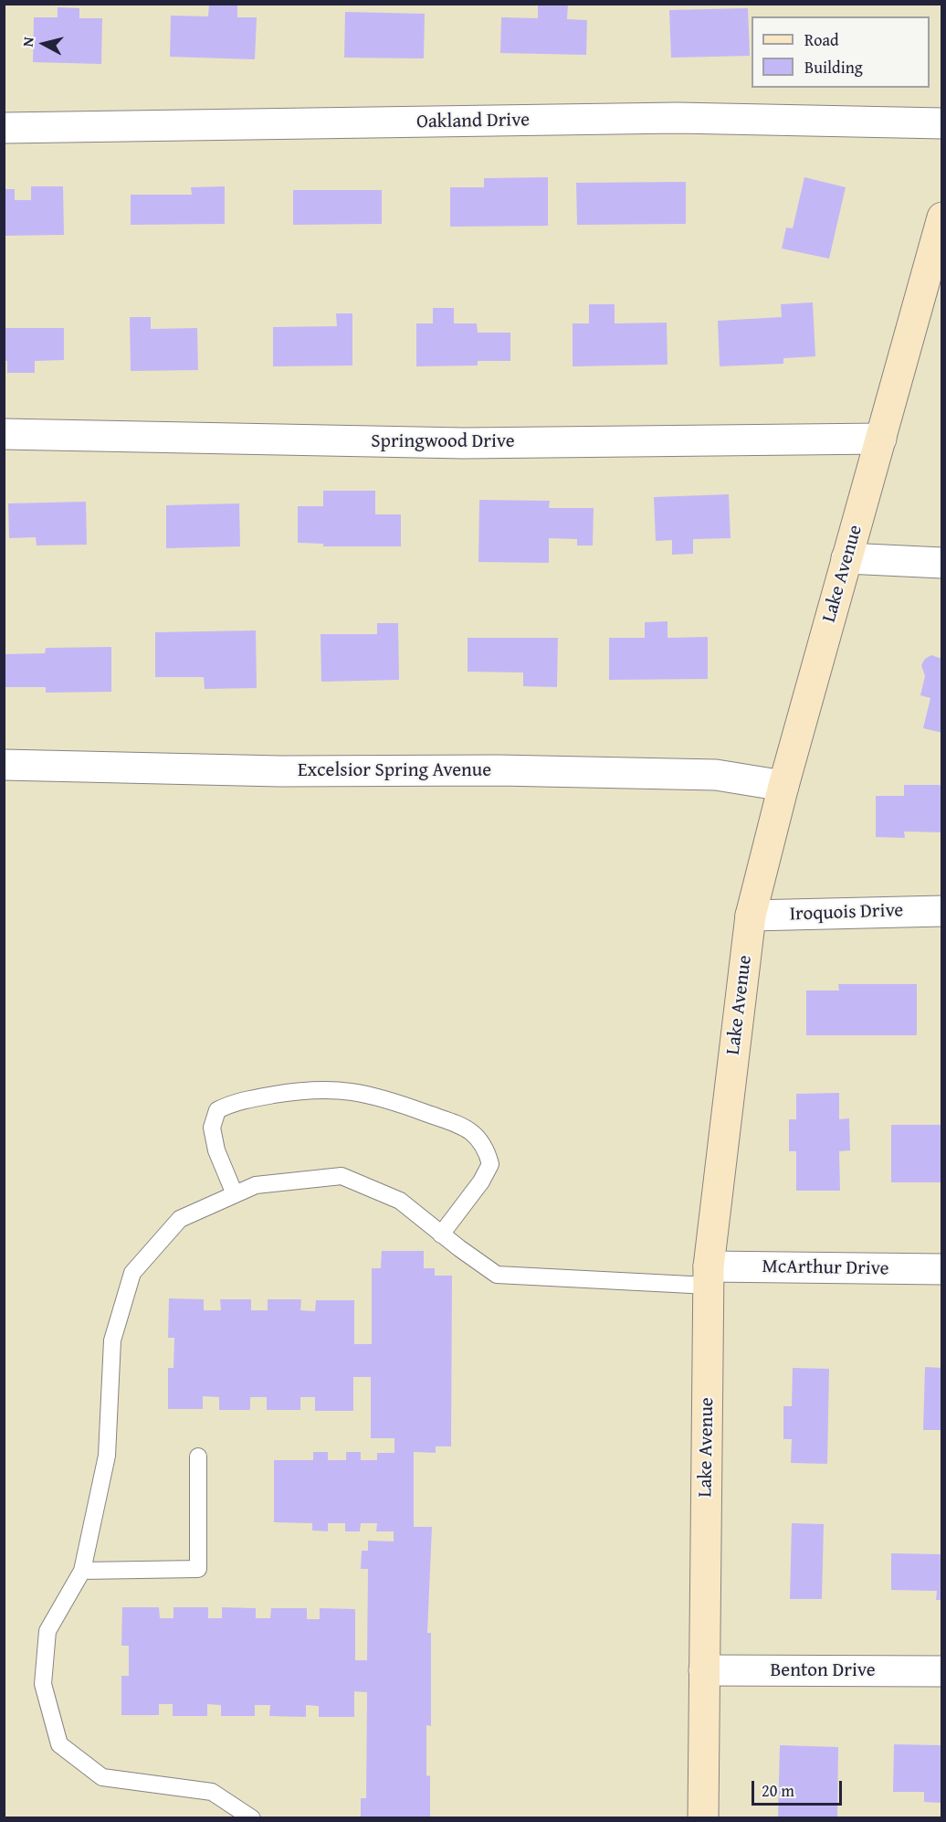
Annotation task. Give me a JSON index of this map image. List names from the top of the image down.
{
  "streets": {
    "main road": ["Lake Avenue"],
    "street": [
      "Oakland Drive",
      "Springwood Drive",
      "Excelsior Spring Avenue",
      "Iroquois Drive",
      "McArthur Drive",
      "Benton Drive"
    ]
  },
  "crossings": [
    ["Springwood Drive", "Lake Avenue"],
    ["Lake Avenue", "Excelsior Spring Avenue"],
    ["Lake Avenue", "Iroquois Drive"],
    ["Lake Avenue", "McArthur Drive"],
    ["Lake Avenue", "Benton Drive"]
  ],
  "legend": ["Road", "Building"],
  "scale_bar": "20 m",
  "north": "left"
}
